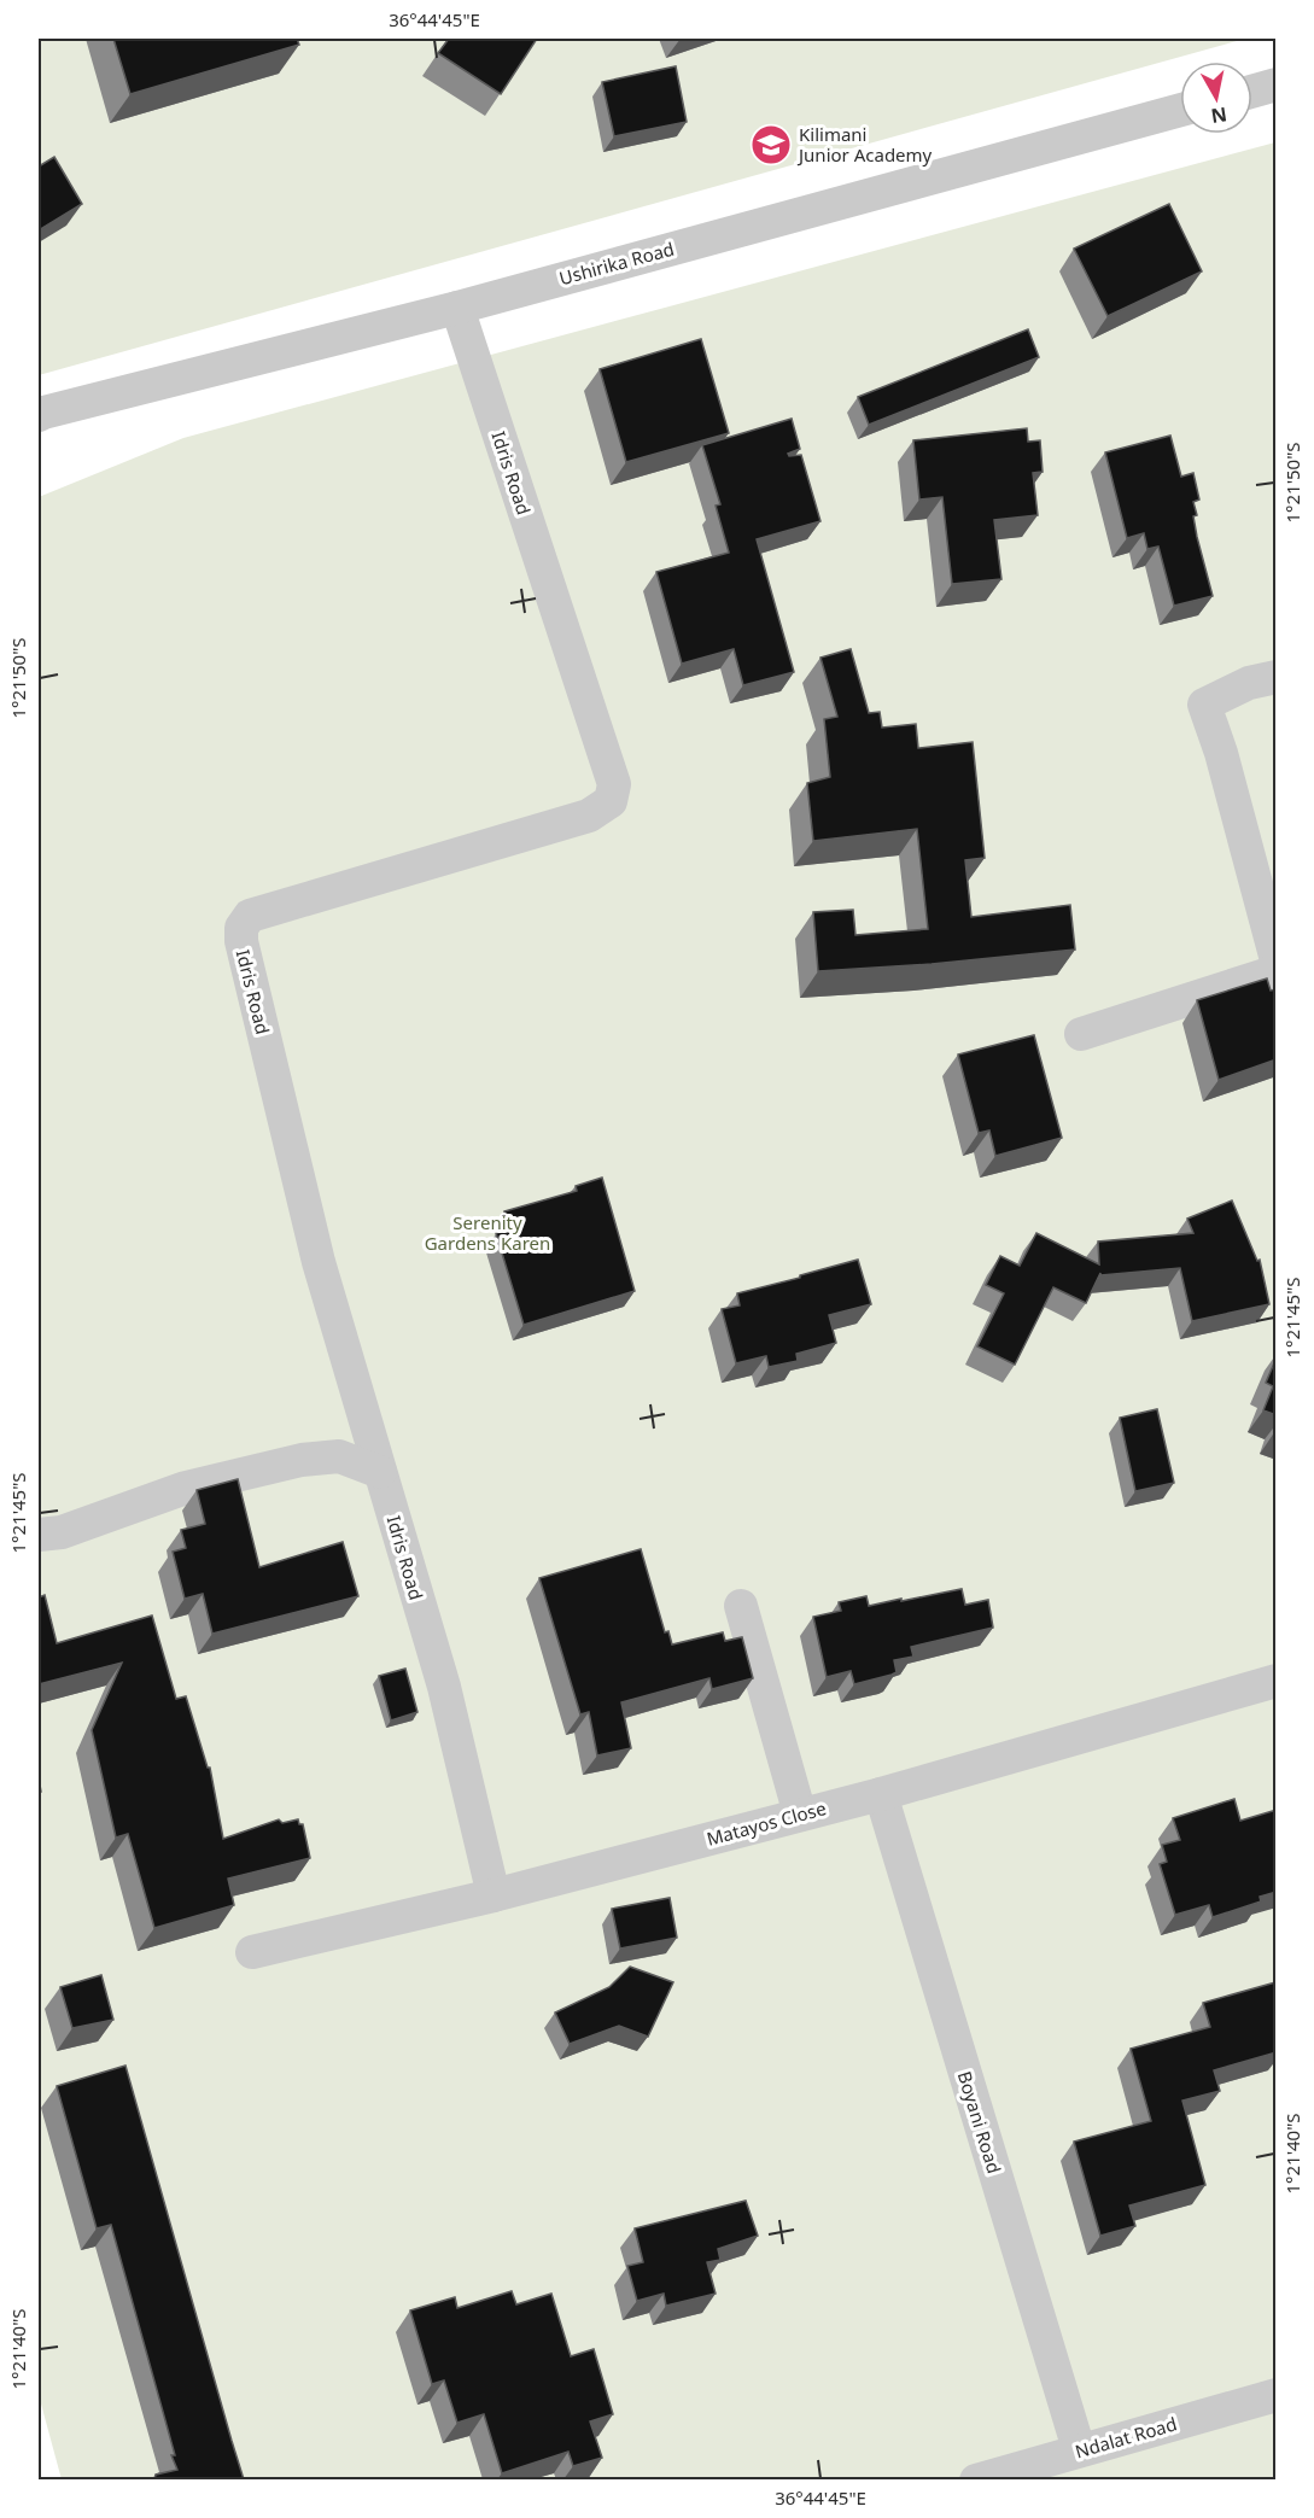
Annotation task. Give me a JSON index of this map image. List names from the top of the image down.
{
  "streets": {
    "street": [
      "Ushirika Road",
      "Idris Road",
      "Matayos Close",
      "Boyani Road",
      "Ndalat Road"
    ]
  },
  "crossings": [
    ["Ushirika Road", "Idris Road"],
    ["Idris Road", "Matayos Close"],
    ["Matayos Close", "Boyani Road"],
    ["Boyani Road", "Ndalat Road"]
  ],
  "parks": ["Serenity Gardens Karen"],
  "places": {
    "school or university": ["Kilimani Junior Academy"]
  },
  "north": "bottom",
  "coordinates": [
    "36°44'45\"E",
    "1°21'50\"S",
    "1°21'45\"S",
    "1°21'40\"S"
  ]
}
